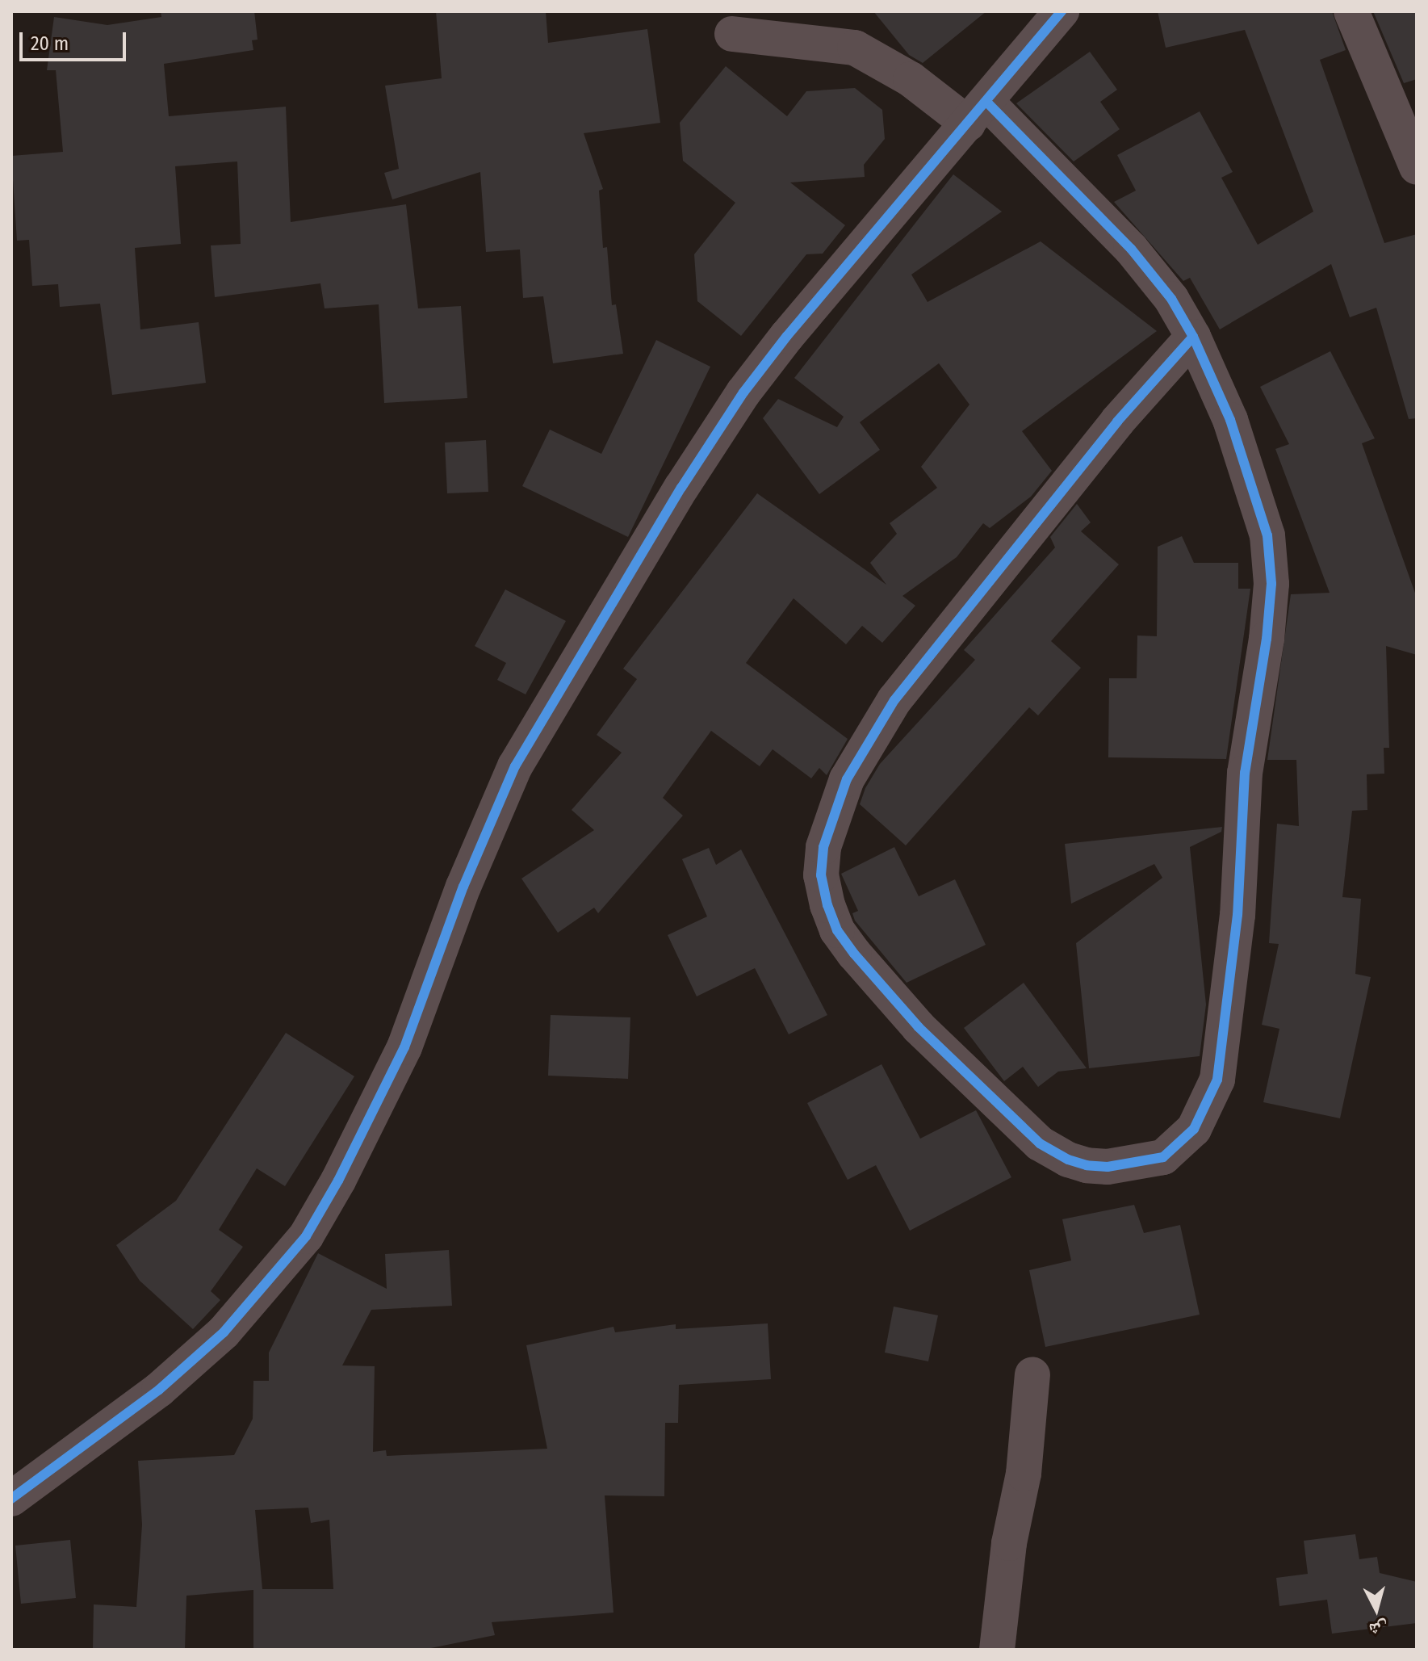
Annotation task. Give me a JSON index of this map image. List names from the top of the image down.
{
  "scale_bar": "20 m",
  "north": "bottom"
}
